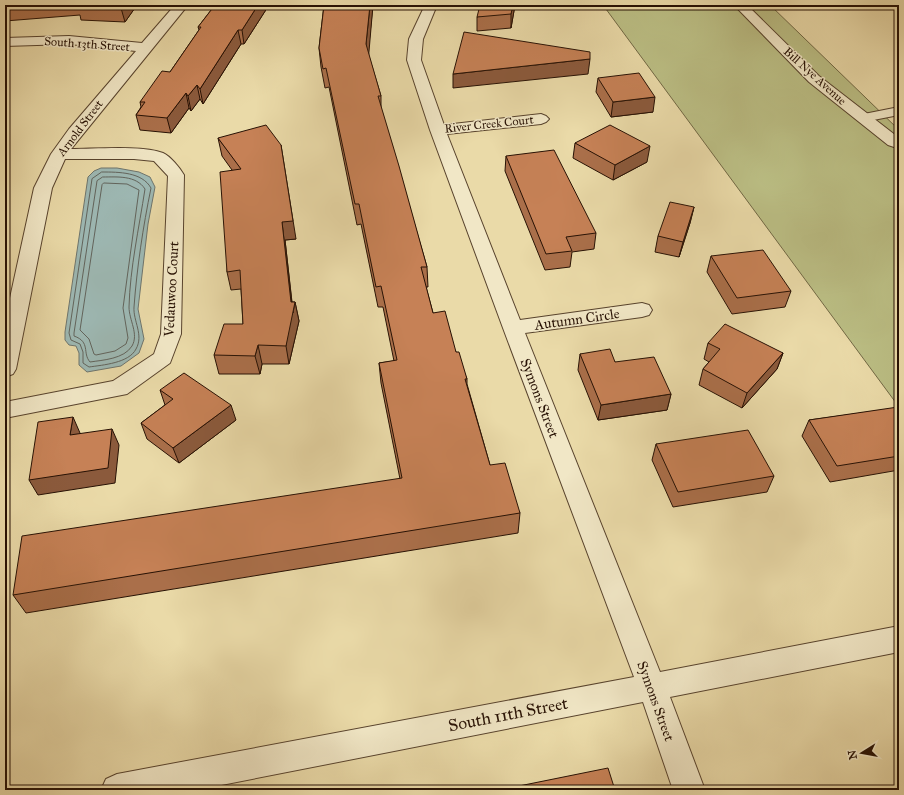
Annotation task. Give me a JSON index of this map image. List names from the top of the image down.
{
  "streets": {
    "street": [
      "South 13th Street",
      "Bill Nye Avenue",
      "River Creek Court",
      "Arnold Street",
      "Vedauwoo Court",
      "Autumn Circle",
      "Symons Street",
      "South 11th Street"
    ]
  },
  "crossings": [
    ["South 13th Street", "Arnold Street"],
    ["River Creek Court", "Symons Street"],
    ["Arnold Street", "Vedauwoo Court"],
    ["Autumn Circle", "Symons Street"],
    ["Symons Street", "South 11th Street"]
  ],
  "north": "left"
}
